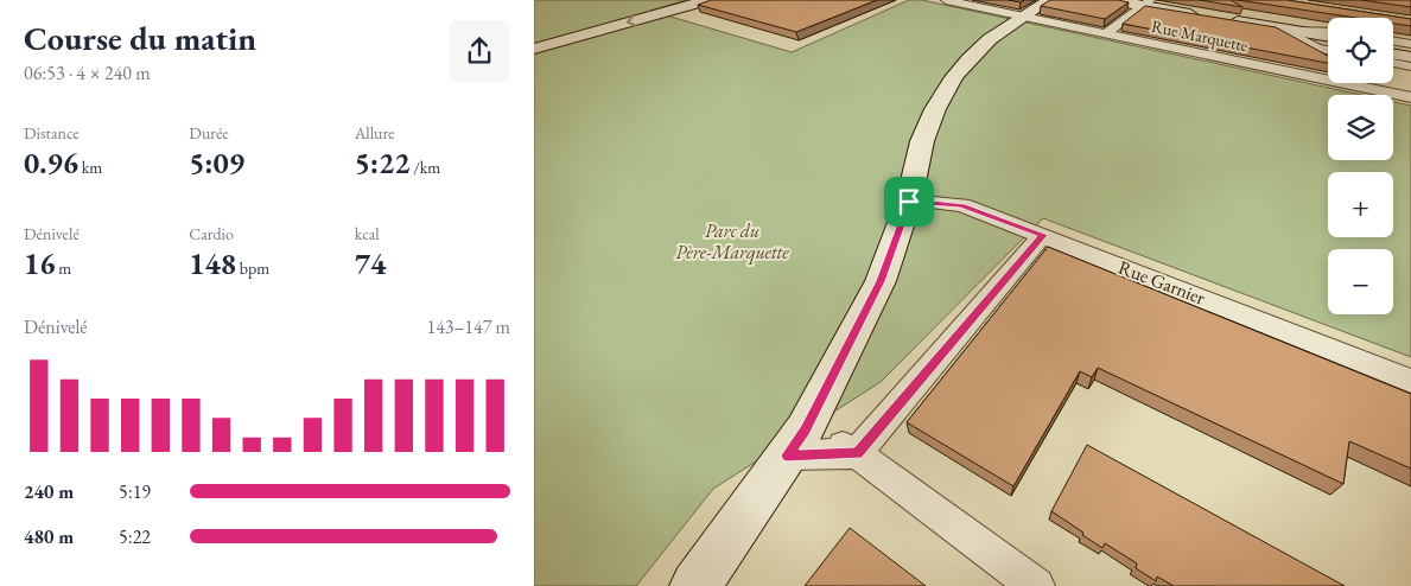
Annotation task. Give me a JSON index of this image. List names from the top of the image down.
{
  "streets": {
    "street": ["Rue Marquette", "Rue Garnier"]
  },
  "parks": ["Parc du Père-Marquette"],
  "page": {
    "heading": ["Course du matin", "06:53 · 4 × 240 m"],
    "map_buttons": ["+", "−"],
    "stats": [
      ["Distance", "0.96 km"],
      ["Durée", "5:09"],
      ["Allure", "5:22 /km"],
      ["Dénivelé", "16 m"],
      ["Cardio", "148 bpm"],
      ["kcal", "74"]
    ],
    "chart": ["Dénivelé", "143–147 m"],
    "list": [
      {
        "name": "240 m",
        "note": "5:19"
      },
      {
        "name": "480 m",
        "note": "5:22"
      }
    ]
  }
}
